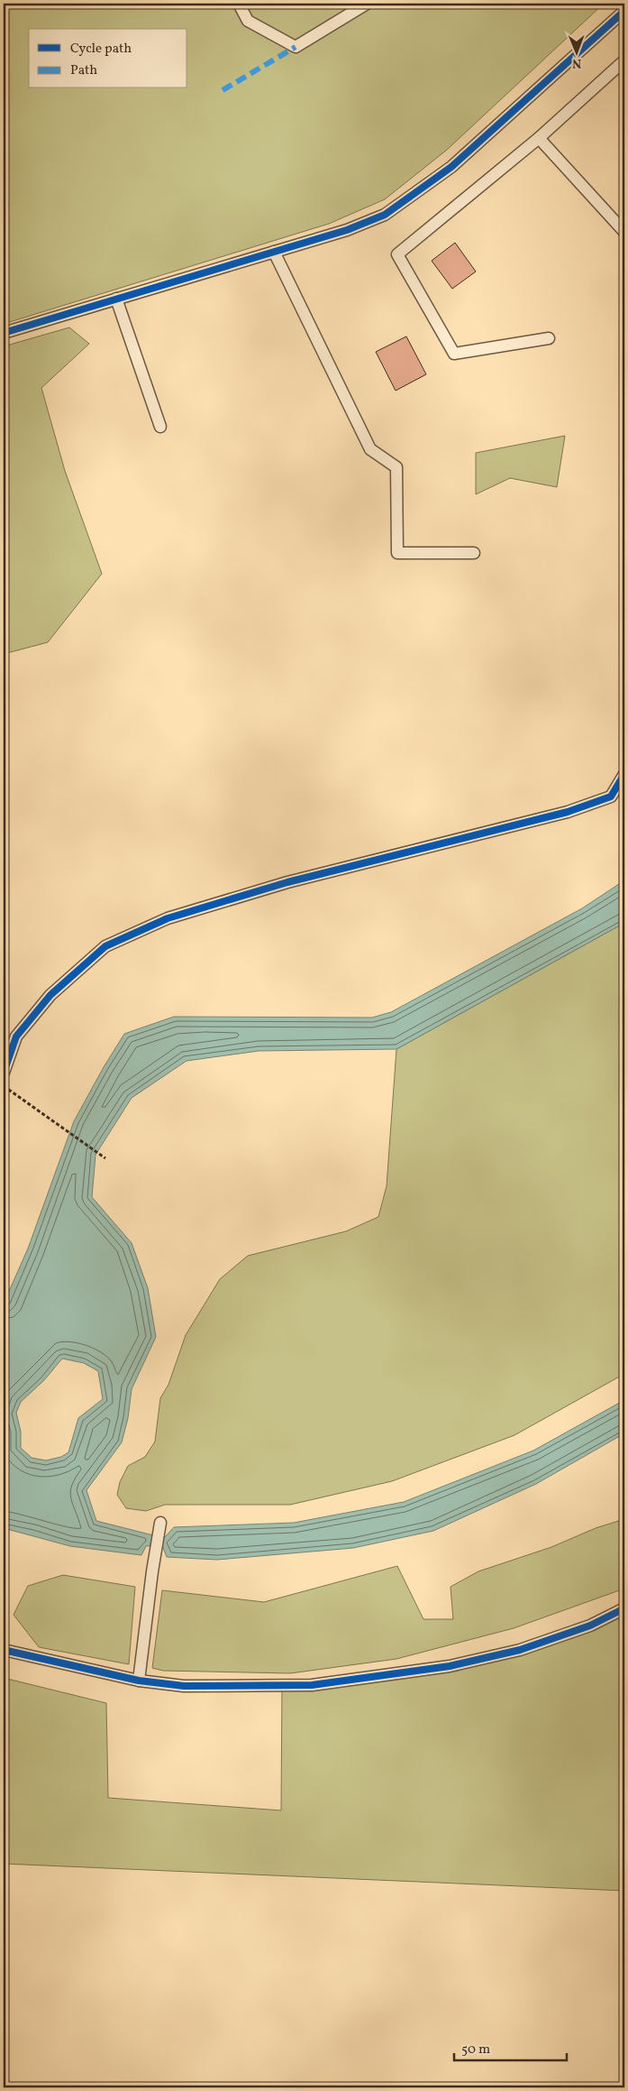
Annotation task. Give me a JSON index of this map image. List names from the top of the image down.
{
  "legend": ["Cycle path", "Path"],
  "scale_bar": "50 m",
  "north": "bottom"
}
